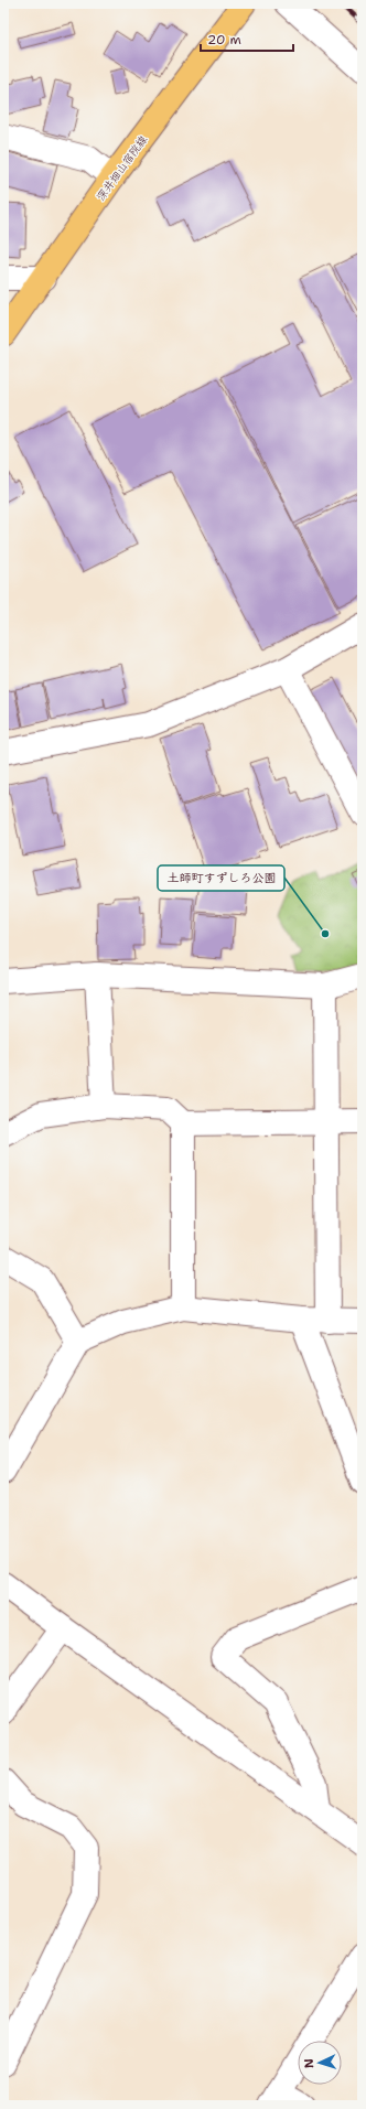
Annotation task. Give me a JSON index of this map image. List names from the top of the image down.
{
  "streets": {
    "main road": ["深井畑山宿院線"]
  },
  "places": ["土師町すずしろ公園"],
  "scale_bar": "20 m",
  "north": "left"
}
